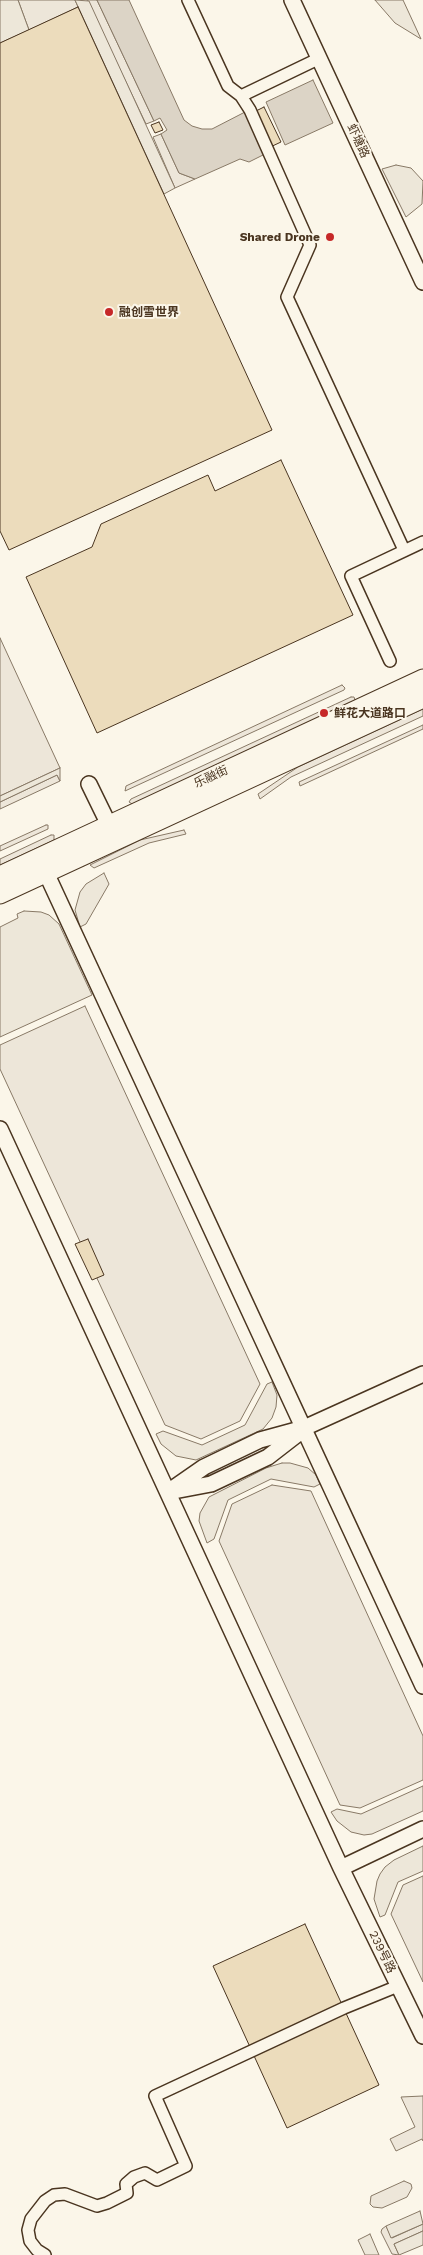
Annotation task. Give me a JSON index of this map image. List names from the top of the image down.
{
  "streets": {
    "street": ["虾塘路", "乐融街", "239号路"]
  },
  "places": ["Shared Drone", "融创雪世界", "鲜花大道路口"]
}
